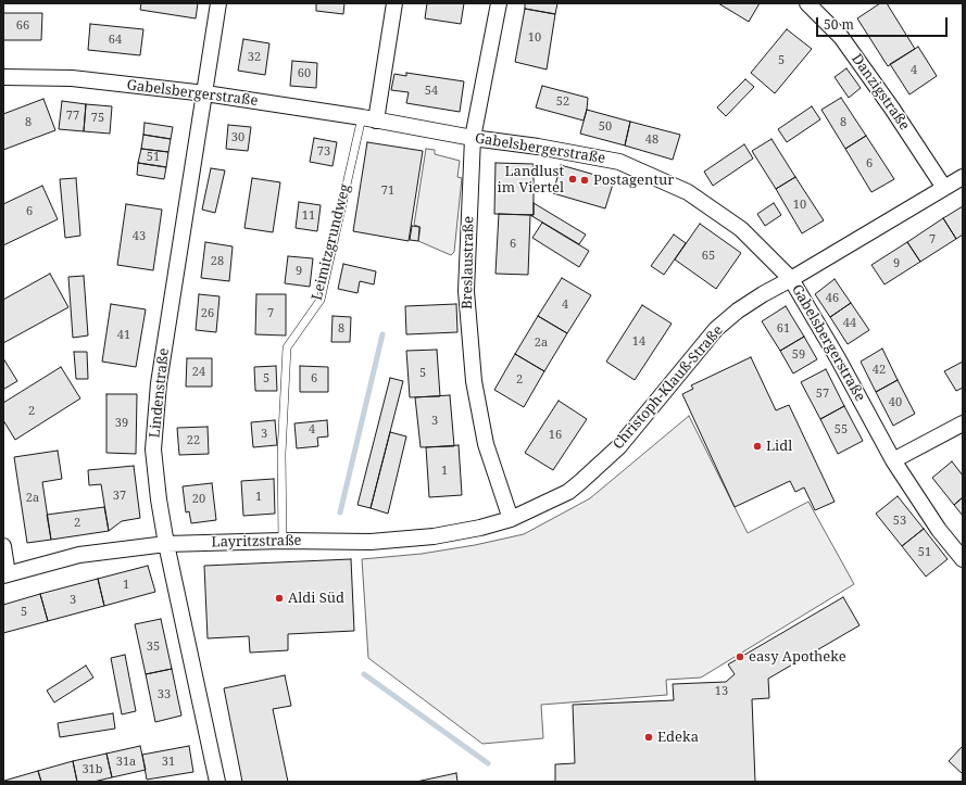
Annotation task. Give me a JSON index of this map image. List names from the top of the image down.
{
  "streets": {
    "street": [
      "Danzigstraße",
      "Gabelsbergerstraße",
      "Leimitzgrundweg",
      "Breslaustraße",
      "Christoph-Klauß-Straße",
      "Lindenstraße",
      "Layritzstraße"
    ]
  },
  "crossings": [
    ["Danzigstraße", "Christoph-Klauß-Straße"],
    ["Gabelsbergerstraße", "Leimitzgrundweg"],
    ["Gabelsbergerstraße", "Breslaustraße"],
    ["Gabelsbergerstraße", "Christoph-Klauß-Straße"],
    ["Gabelsbergerstraße", "Lindenstraße"],
    ["Leimitzgrundweg", "Layritzstraße"],
    ["Breslaustraße", "Christoph-Klauß-Straße"],
    ["Breslaustraße", "Layritzstraße"],
    ["Christoph-Klauß-Straße", "Layritzstraße"],
    ["Lindenstraße", "Layritzstraße"]
  ],
  "places": [
    "Landlust im Viertel",
    "Postagentur",
    "Lidl",
    "Aldi Süd",
    "easy Apotheke",
    "Edeka"
  ],
  "house_numbers": [
    "66",
    "10",
    "64",
    "32",
    "5",
    "4",
    "60",
    "54",
    "52",
    "77",
    "75",
    "8",
    "8",
    "50",
    "30",
    "48",
    "73",
    "51",
    "6",
    "71",
    "10",
    "6",
    "11",
    "43",
    "7",
    "6",
    "65",
    "28",
    "9",
    "9",
    "46",
    "4",
    "26",
    "7",
    "44",
    "8",
    "61",
    "41",
    "14",
    "2a",
    "59",
    "42",
    "24",
    "5",
    "5",
    "6",
    "2",
    "57",
    "40",
    "2",
    "3",
    "39",
    "4",
    "55",
    "3",
    "16",
    "22",
    "1",
    "37",
    "1",
    "2a",
    "20",
    "53",
    "2",
    "51",
    "1",
    "3",
    "5",
    "35",
    "13",
    "33",
    "31a",
    "31",
    "31b"
  ],
  "scale_bar": "50 m"
}
